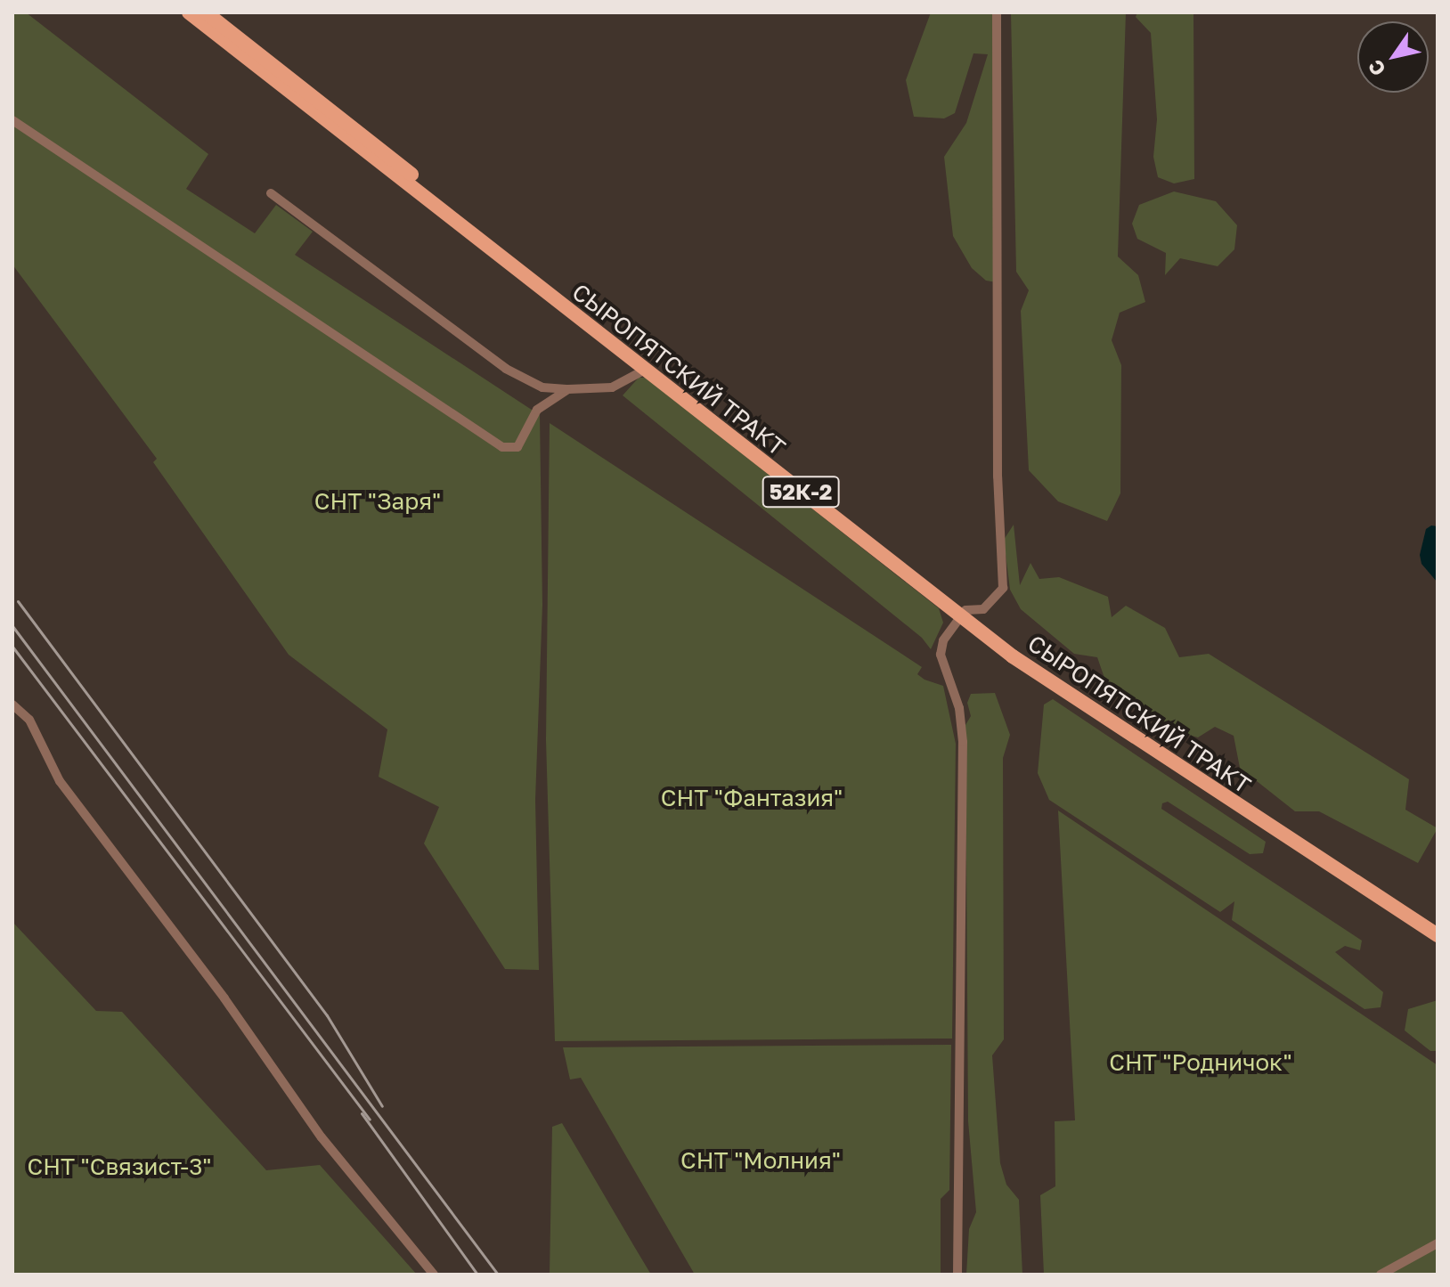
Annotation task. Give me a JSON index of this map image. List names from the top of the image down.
{
  "streets": {
    "main road": ["СЫРОПЯТСКИЙ ТРАКТ", "52К-2"]
  },
  "parks": [
    "СНТ \"Заря\"",
    "СНТ \"Фантазия\"",
    "СНТ \"Родничок\"",
    "СНТ \"Молния\"",
    "СНТ \"Связист-3\""
  ],
  "north": "bottom left"
}
